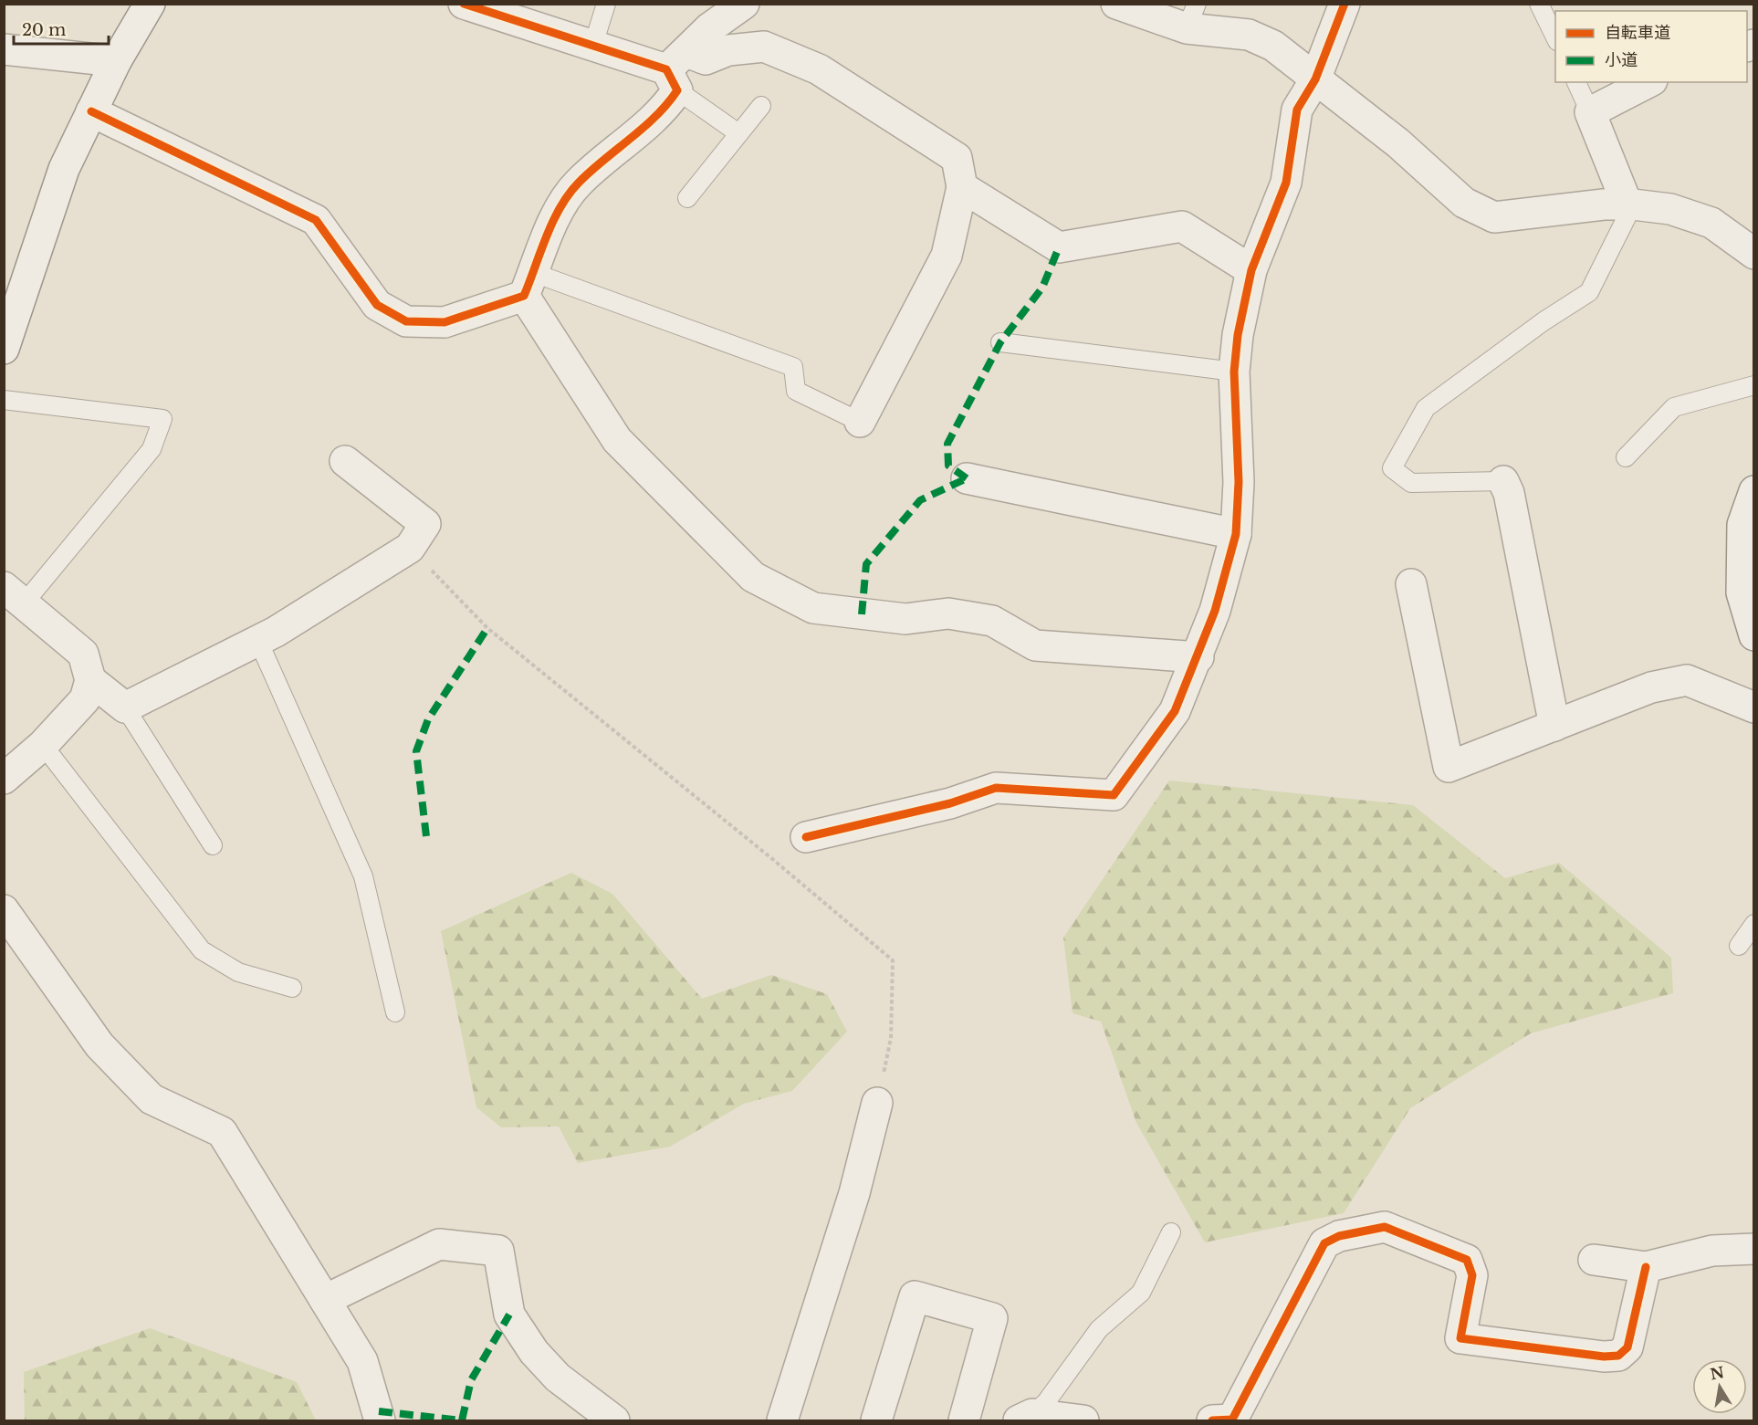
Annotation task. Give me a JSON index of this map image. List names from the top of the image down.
{
  "legend": ["自転車道", "小道"],
  "scale_bar": "20 m",
  "north": "top"
}
